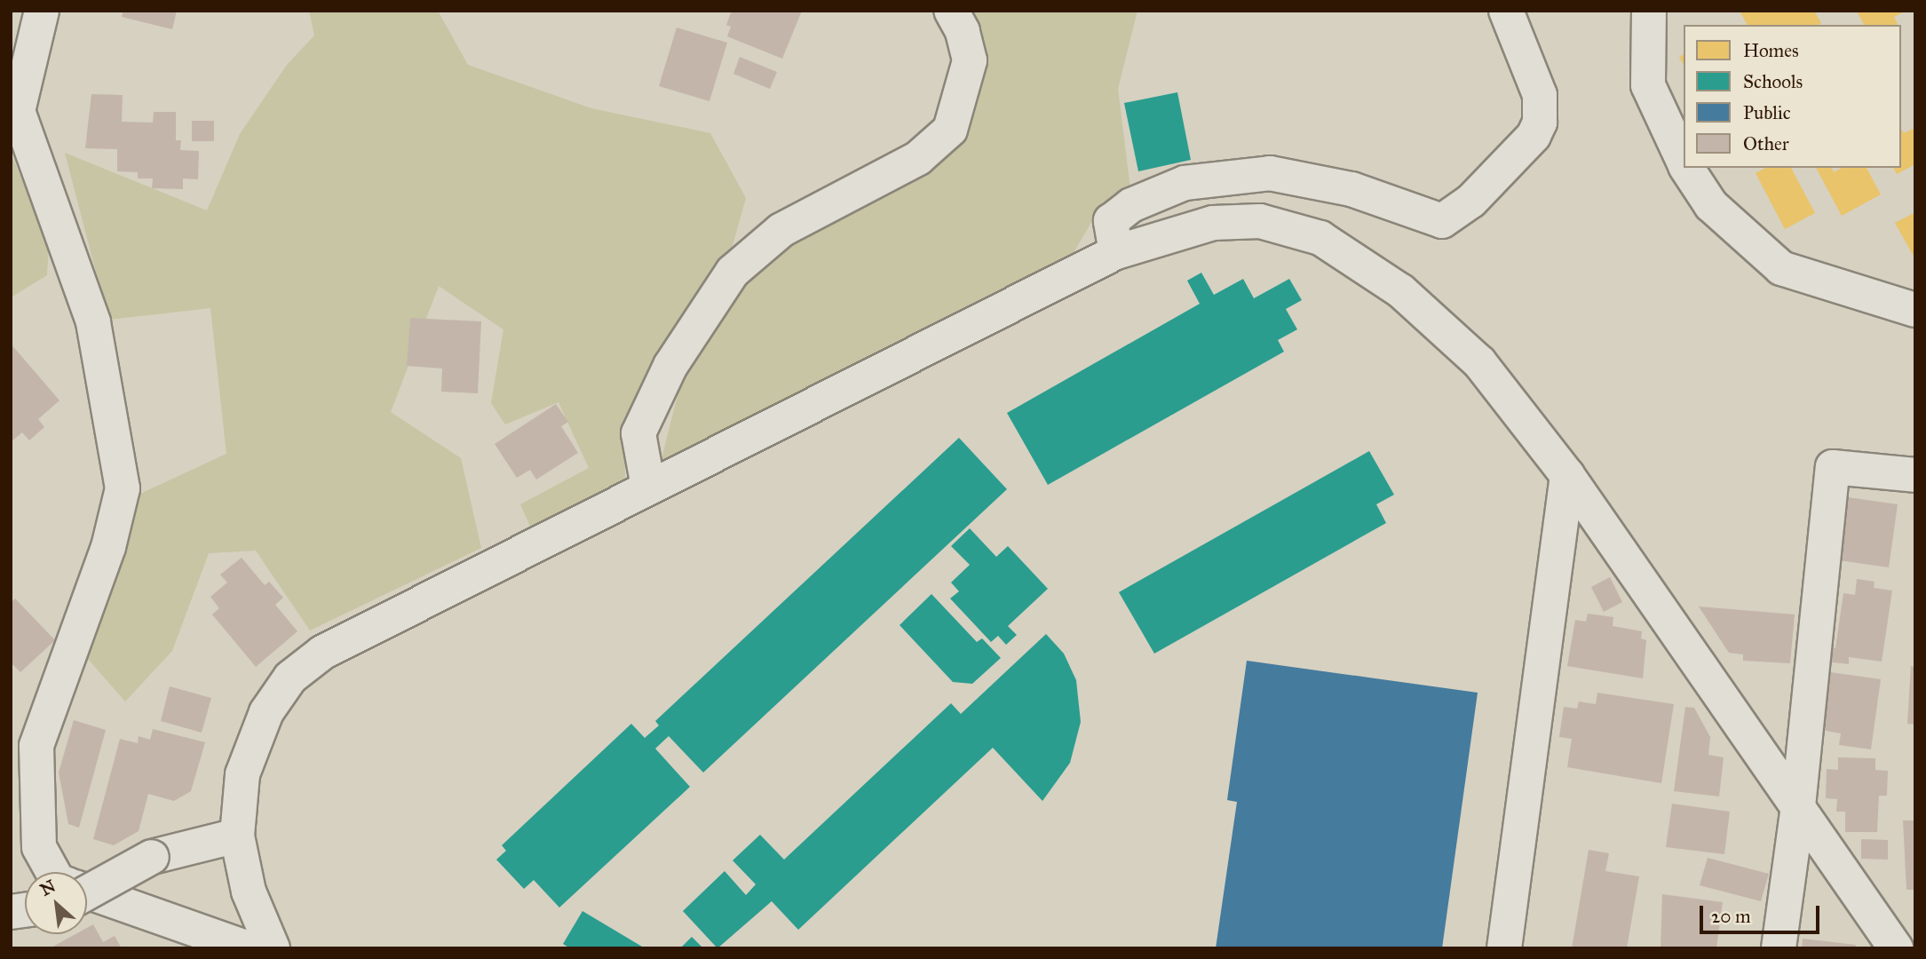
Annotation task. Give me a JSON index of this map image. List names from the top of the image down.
{
  "legend": [
    "Homes",
    "Schools",
    "Public",
    "Other"
  ],
  "scale_bar": "20 m",
  "north": "top left"
}
